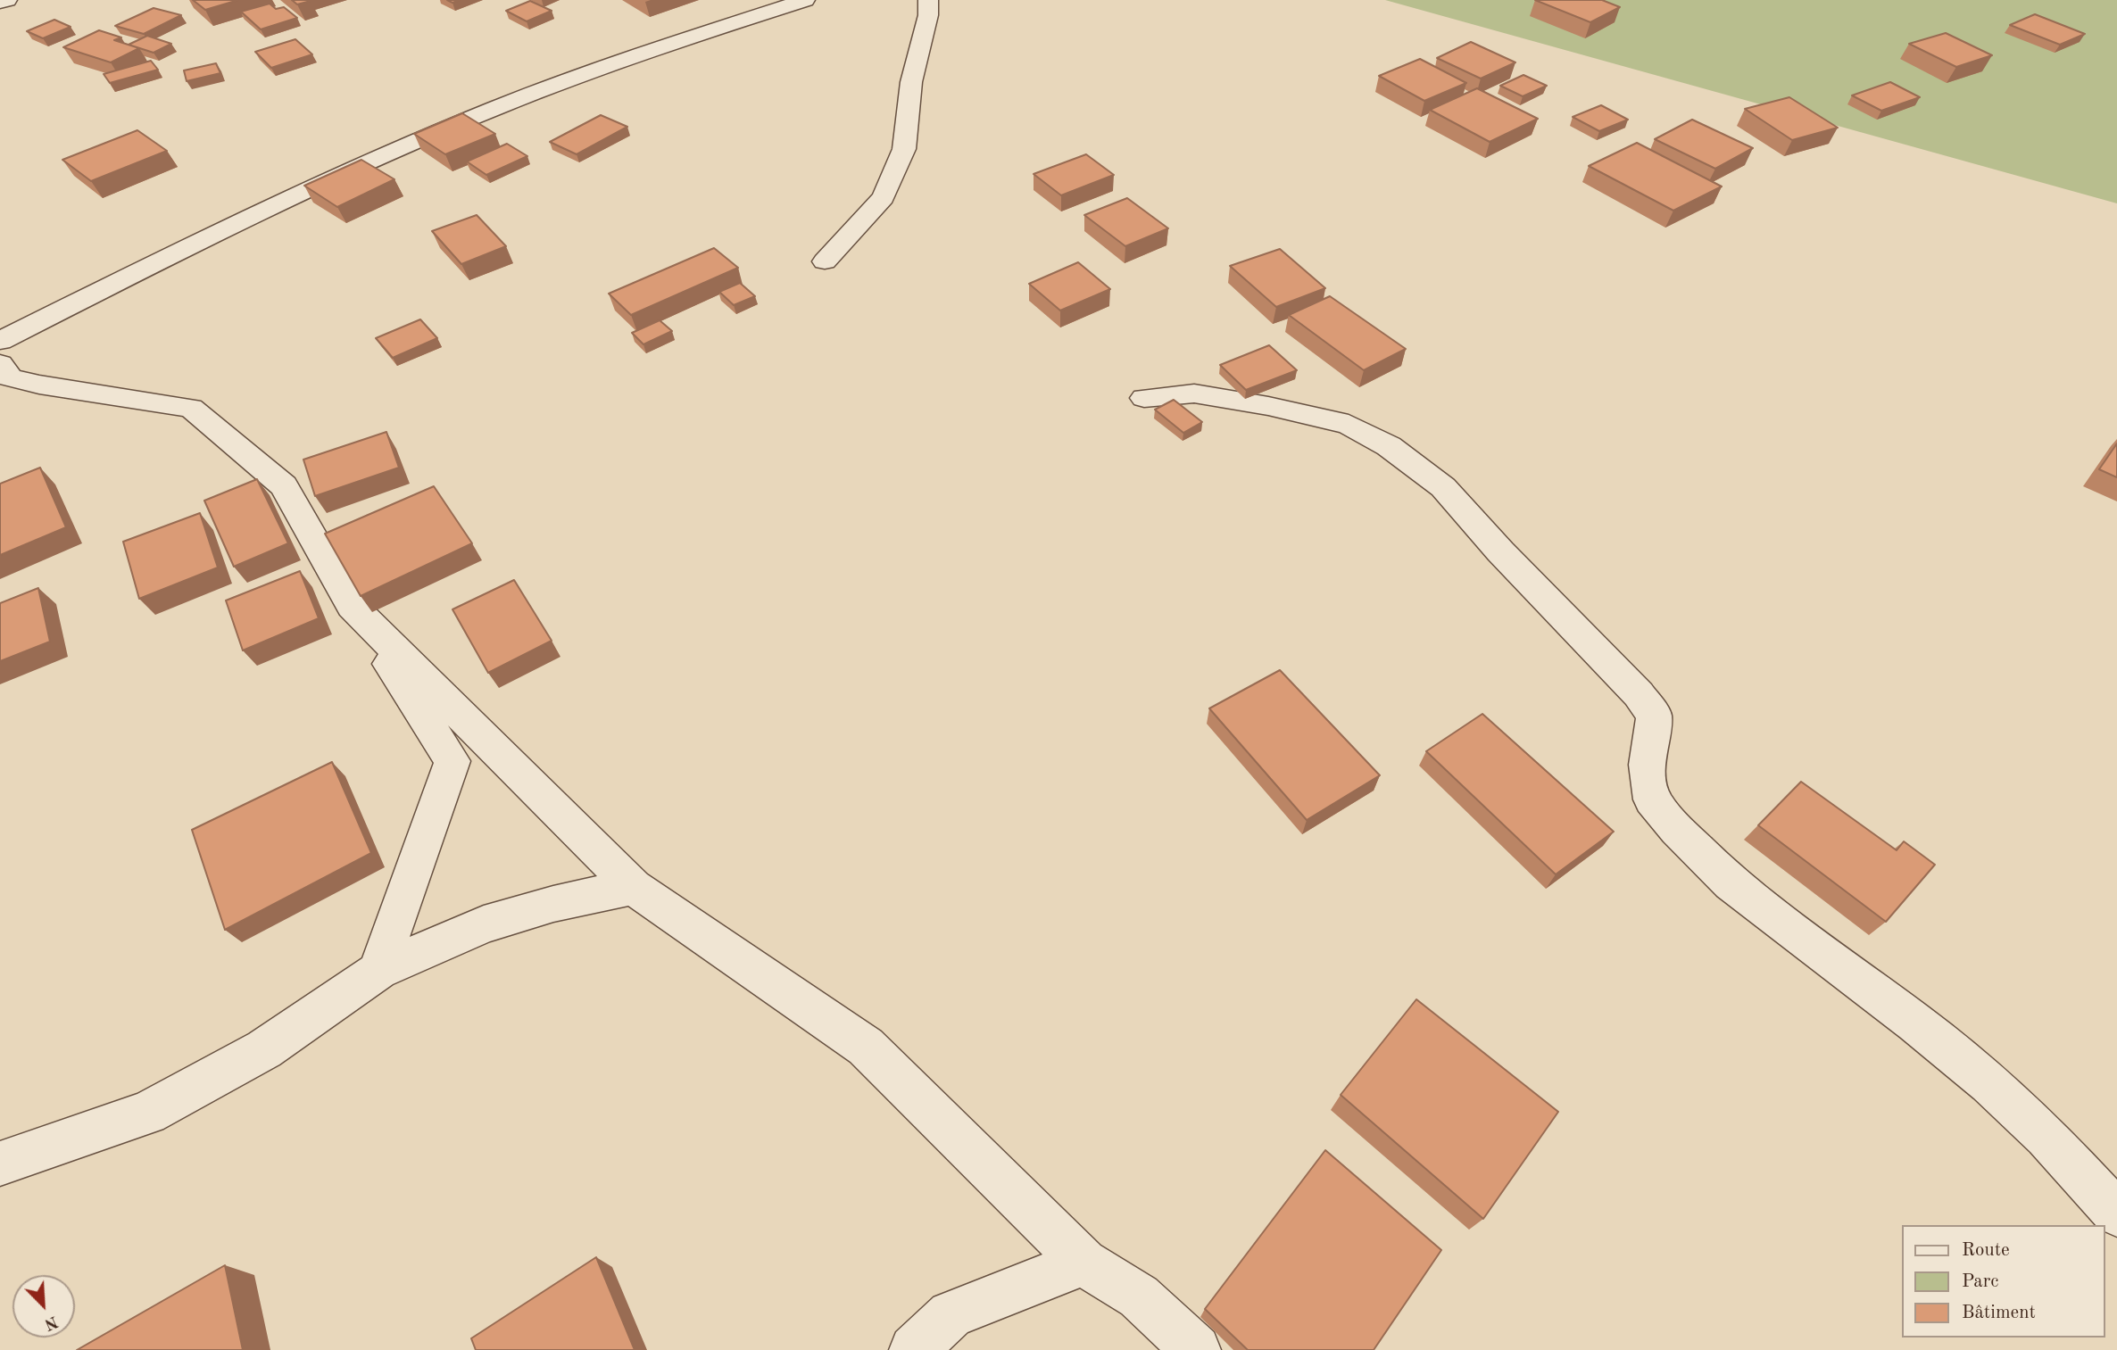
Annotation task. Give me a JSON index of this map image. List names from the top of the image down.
{
  "legend": ["Route", "Parc", "Bâtiment"],
  "north": "bottom right"
}
